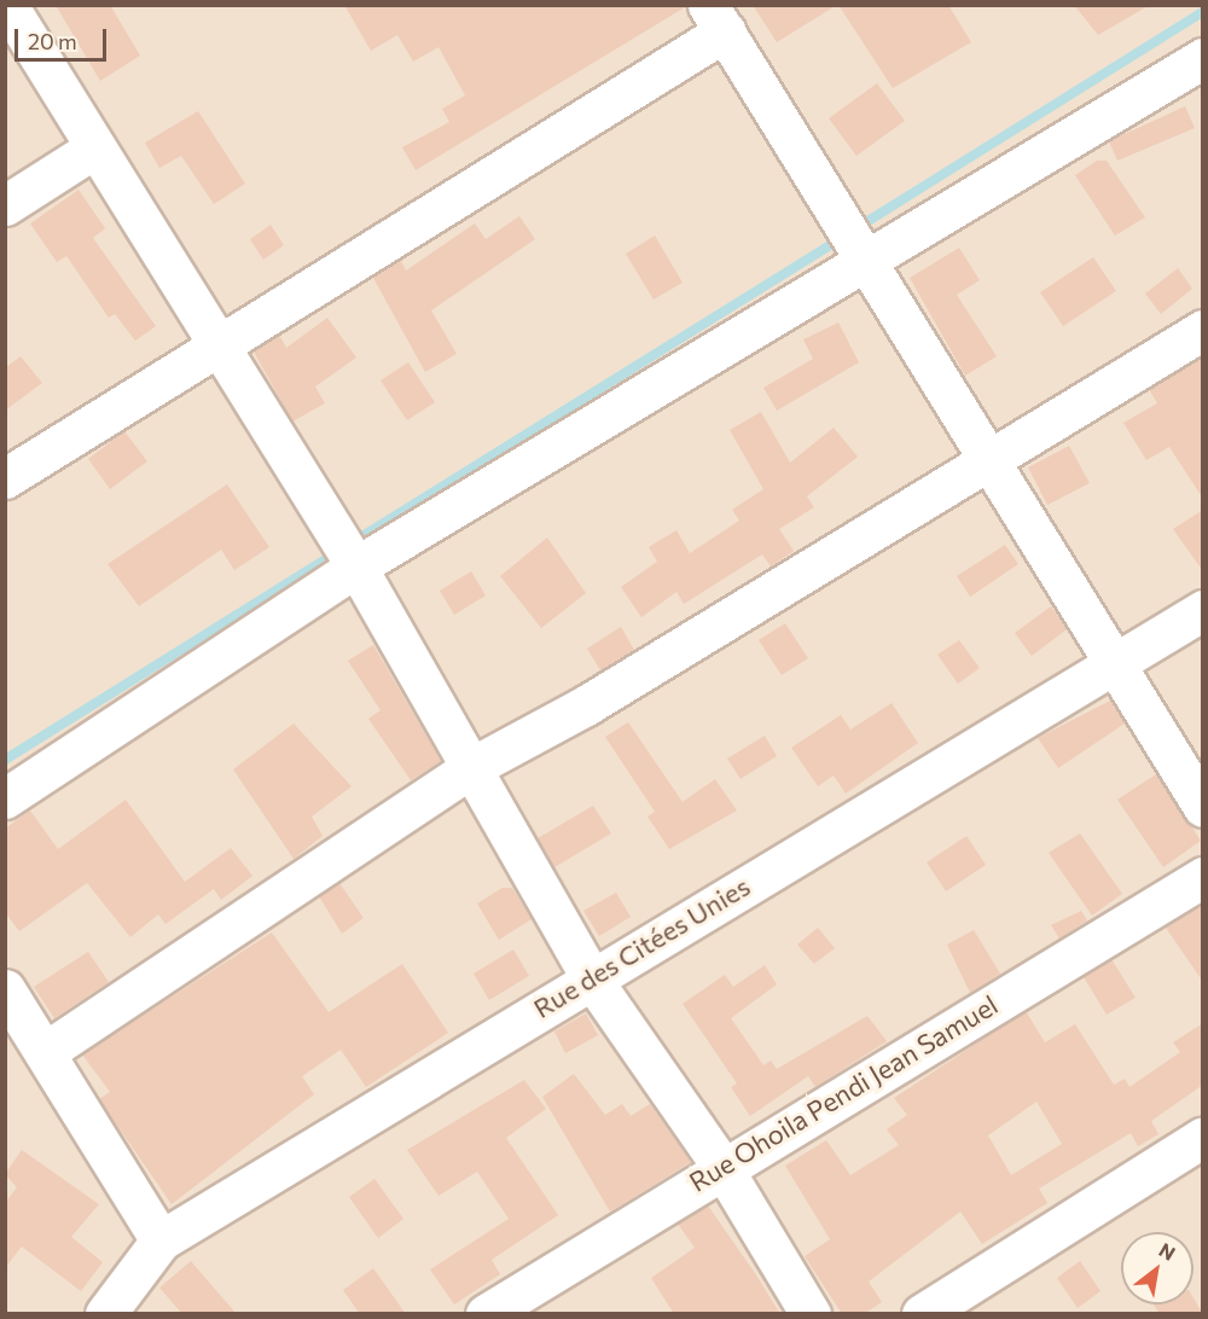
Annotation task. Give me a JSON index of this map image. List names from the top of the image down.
{
  "streets": {
    "street": ["Rue des Citées Unies", "Rue Ohoila Pendi Jean Samuel"]
  },
  "scale_bar": "20 m",
  "north": "top right"
}
